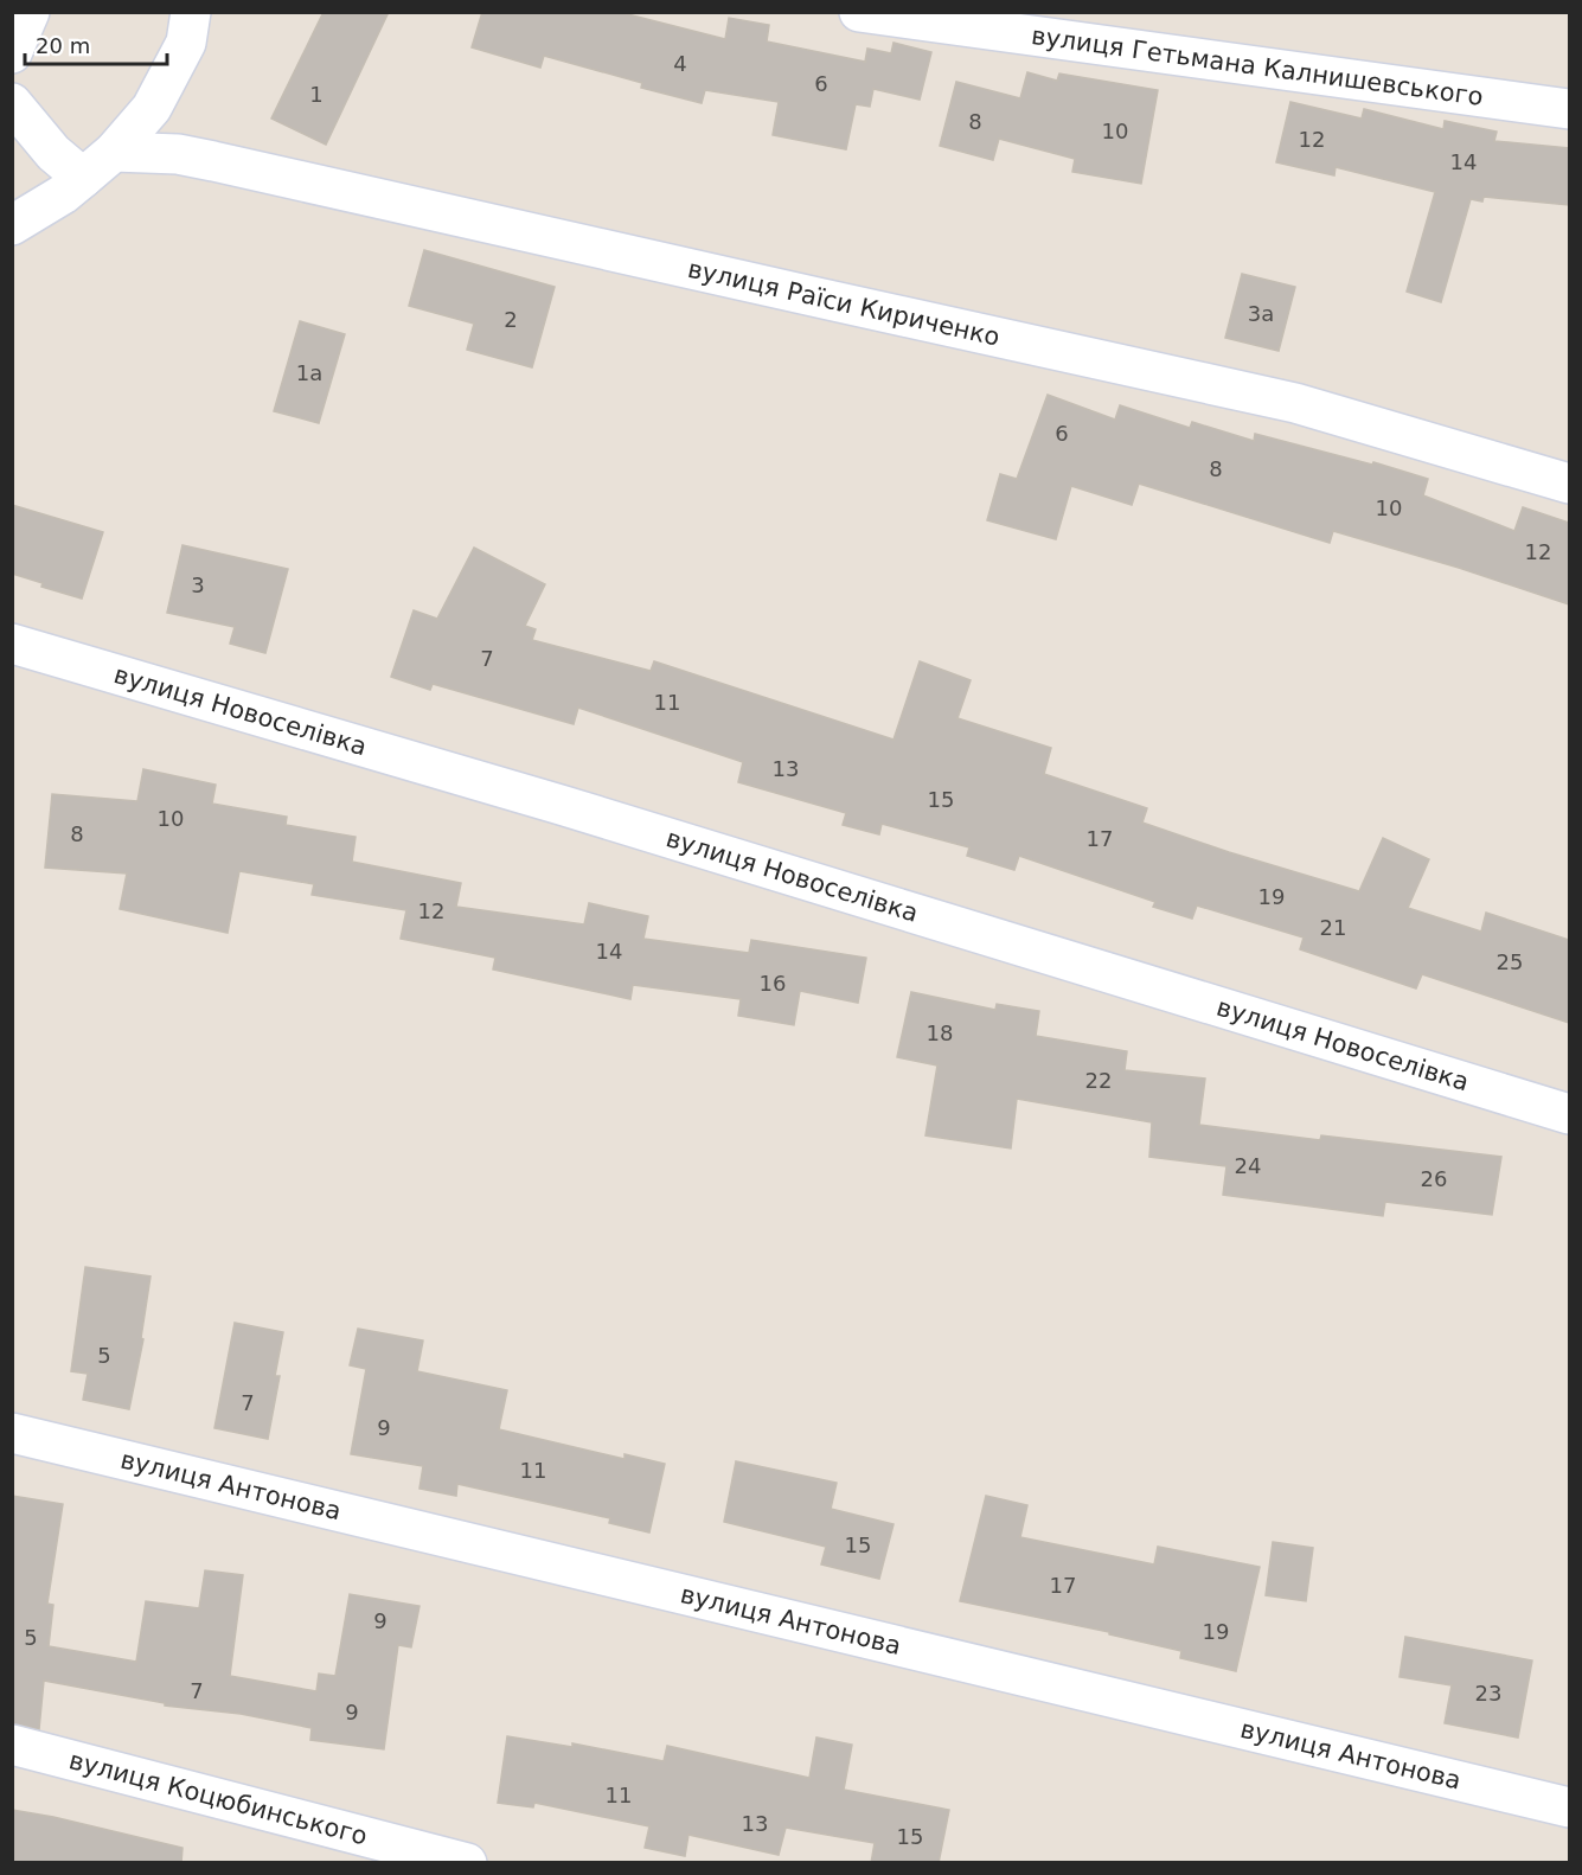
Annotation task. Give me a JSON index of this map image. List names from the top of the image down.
{
  "streets": {
    "street": [
      "вулиця Гетьмана Калнишевського",
      "вулиця Раїси Кириченко",
      "вулиця Новоселівка",
      "вулиця Антонова",
      "вулиця Коцюбинського"
    ]
  },
  "house_numbers": [
    "4",
    "6",
    "1",
    "8",
    "10",
    "12",
    "14",
    "3а",
    "2",
    "1а",
    "6",
    "8",
    "10",
    "12",
    "3",
    "7",
    "11",
    "13",
    "15",
    "10",
    "8",
    "17",
    "19",
    "12",
    "21",
    "14",
    "25",
    "16",
    "18",
    "22",
    "24",
    "26",
    "5",
    "7",
    "9",
    "11",
    "15",
    "17",
    "9",
    "19",
    "5",
    "7",
    "23",
    "9",
    "11",
    "13",
    "15"
  ],
  "scale_bar": "20 m"
}
